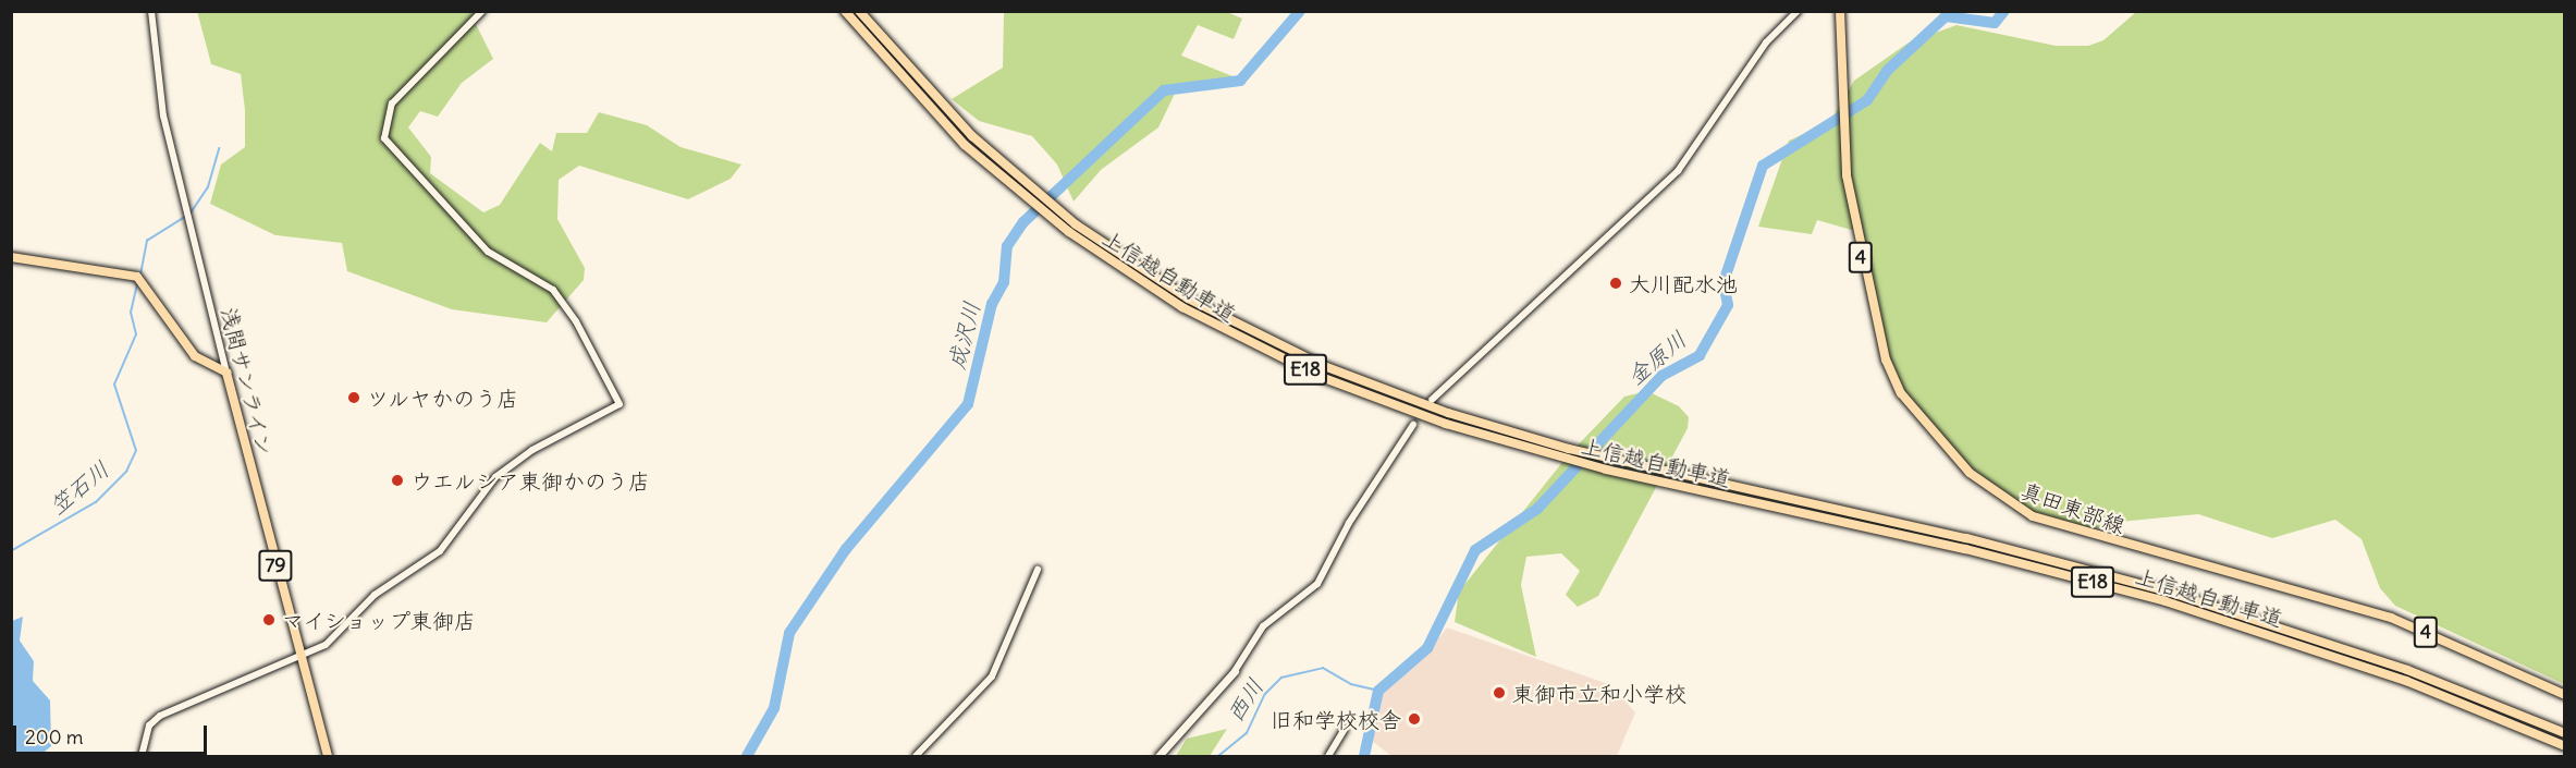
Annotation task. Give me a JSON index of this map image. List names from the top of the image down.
{
  "streets": {
    "highway": ["上信越自動車道", "E18"],
    "main road": [
      "4",
      "浅間サンライン",
      "真田東部線",
      "79"
    ]
  },
  "water": [
    "成沢川",
    "金原川",
    "笠石川",
    "西川"
  ],
  "places": [
    "大川配水池",
    "ツルヤかのう店",
    "ウエルシア東御かのう店",
    "マイショップ東御店",
    "東御市立和小学校",
    "旧和学校校舎"
  ],
  "scale_bar": "200 m"
}
